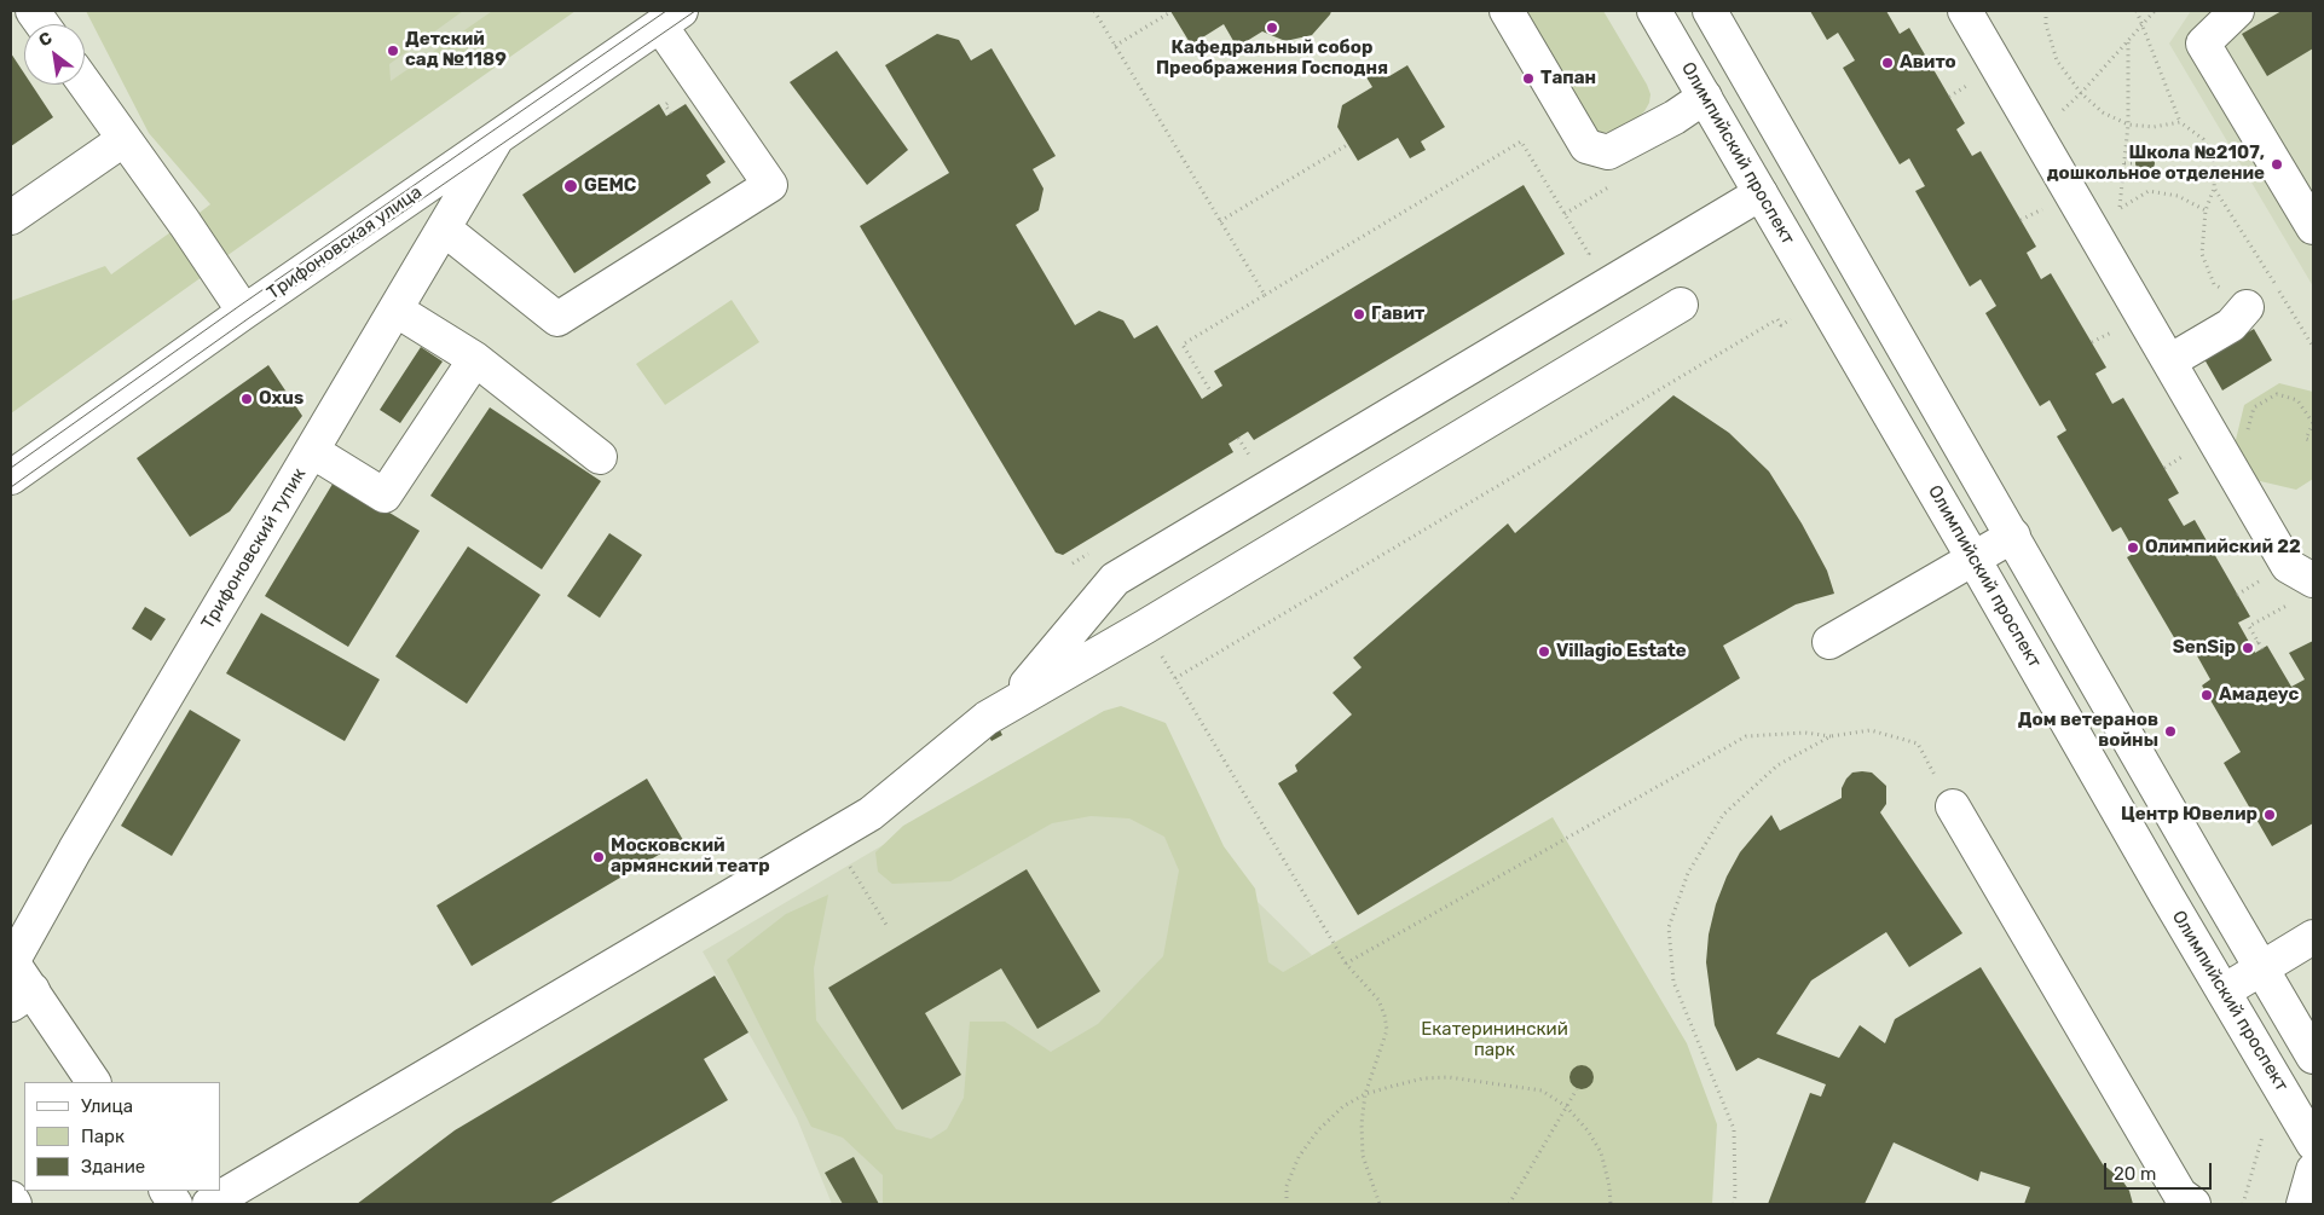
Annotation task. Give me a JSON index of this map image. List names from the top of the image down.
{
  "streets": {
    "main road": ["Олимпийский проспект", "Трифоновская улица", "Трифоновский тупик"]
  },
  "crossings": [
    ["Трифоновская улица", "Трифоновский тупик"]
  ],
  "parks": ["Екатерининский парк"],
  "places": [
    "Кафедральный собор Преображения Господня",
    "Детский сад №1189",
    "Авито",
    "Тапан",
    "Школа №2107, дошкольное отделение",
    "GEMC",
    "Гавит",
    "Oxus",
    "Олимпийский 22",
    "SenSip",
    "Villagio Estate",
    "Амадеус",
    "Дом ветеранов войны",
    "Центр Ювелир",
    "Московский армянский театр"
  ],
  "legend": ["Улица", "Парк", "Здание"],
  "scale_bar": "20 m",
  "north": "top left"
}
